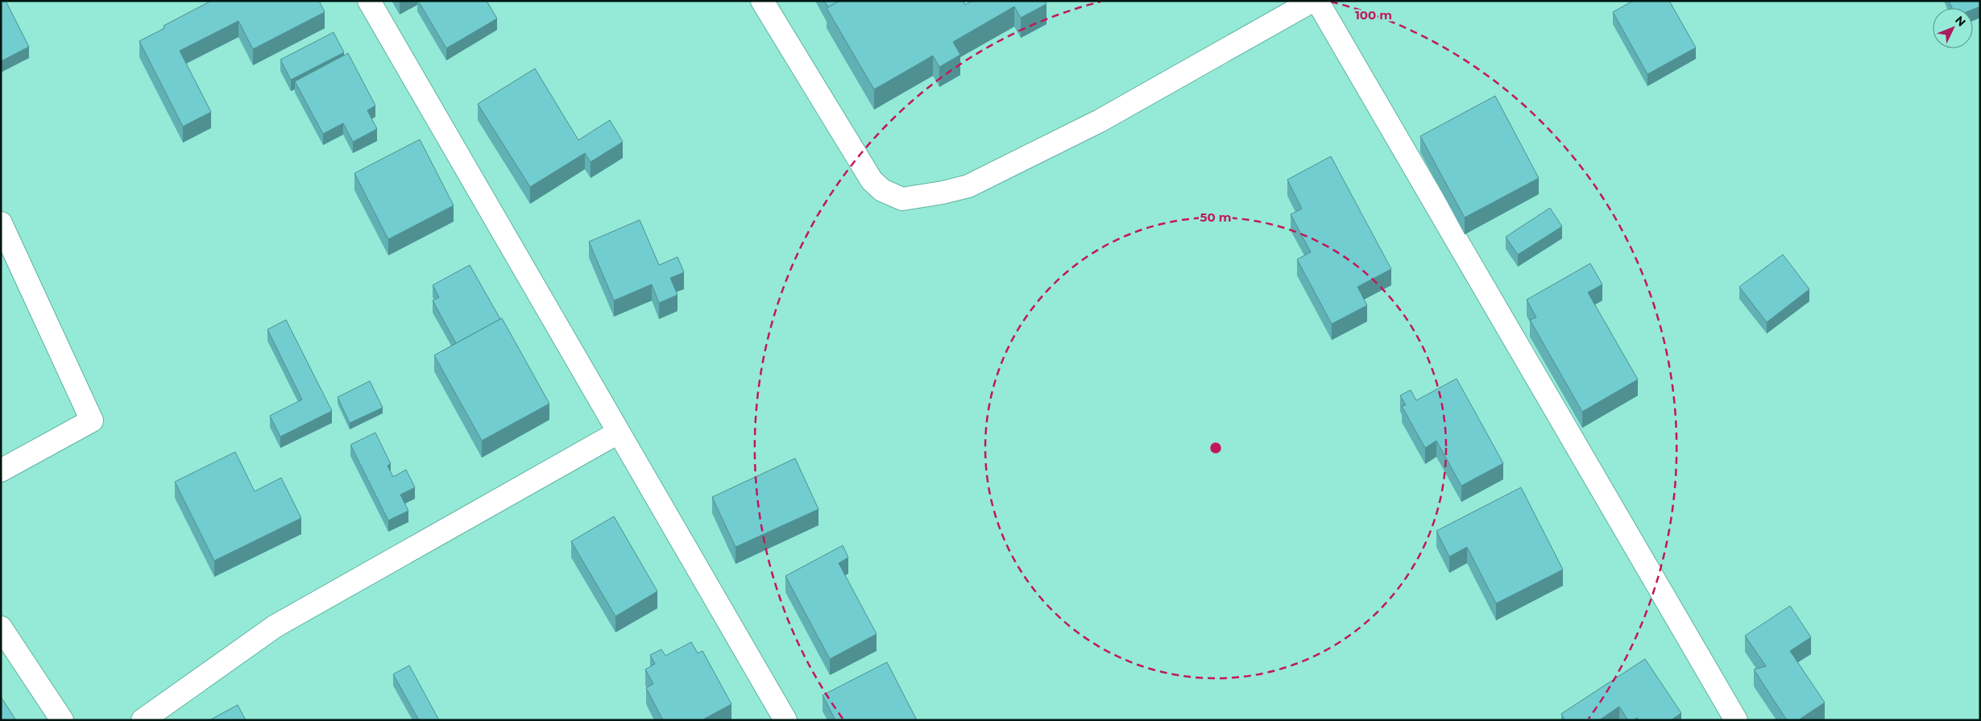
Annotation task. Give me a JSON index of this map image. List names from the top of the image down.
{
  "north": "top right",
  "rings": ["100 m", "50 m"]
}
